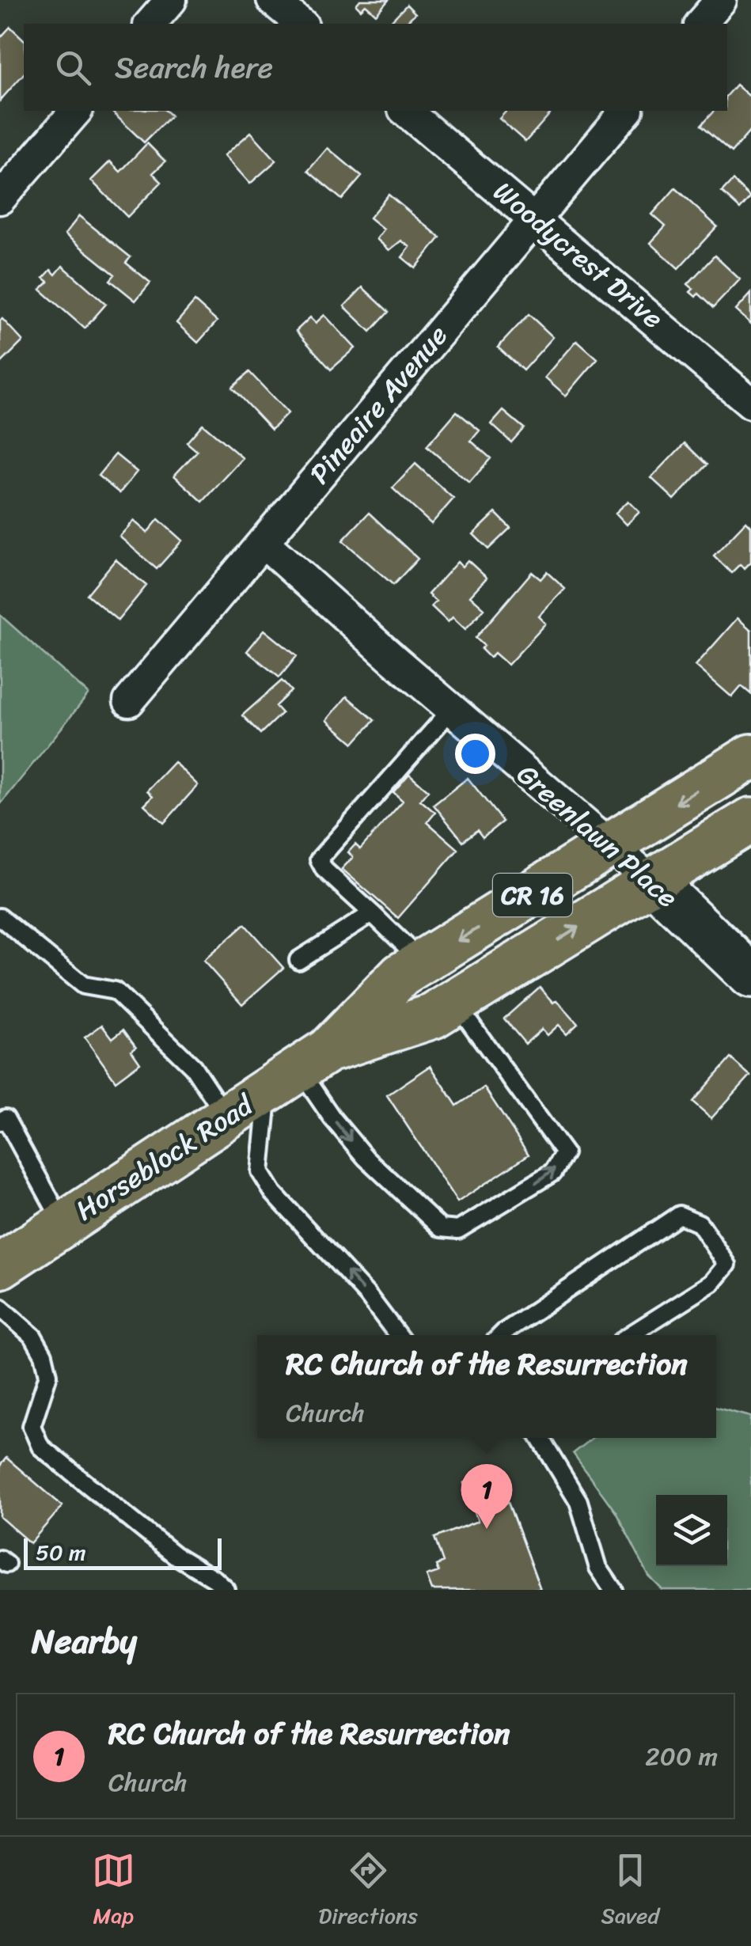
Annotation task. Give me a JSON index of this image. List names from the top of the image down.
{
  "streets": {
    "main road": ["CR 16", "Horseblock Road"],
    "street": ["Woodycrest Drive", "Pineaire Avenue", "Greenlawn Place"]
  },
  "crossings": [
    ["Woodycrest Drive", "Pineaire Avenue"],
    ["Pineaire Avenue", "Greenlawn Place"],
    ["Greenlawn Place", "Horseblock Road"]
  ],
  "scale_bar": "50 m",
  "page": {
    "search": "Search here",
    "popup": ["RC Church of the Resurrection", "Church"],
    "pins": "1",
    "scale": "50 m",
    "heading": "Nearby",
    "list": [
      {
        "mark": "1",
        "name": "RC Church of the Resurrection",
        "note": "Church",
        "value": "200 m"
      }
    ],
    "nav": ["Map", "Directions", "Saved"]
  }
}
